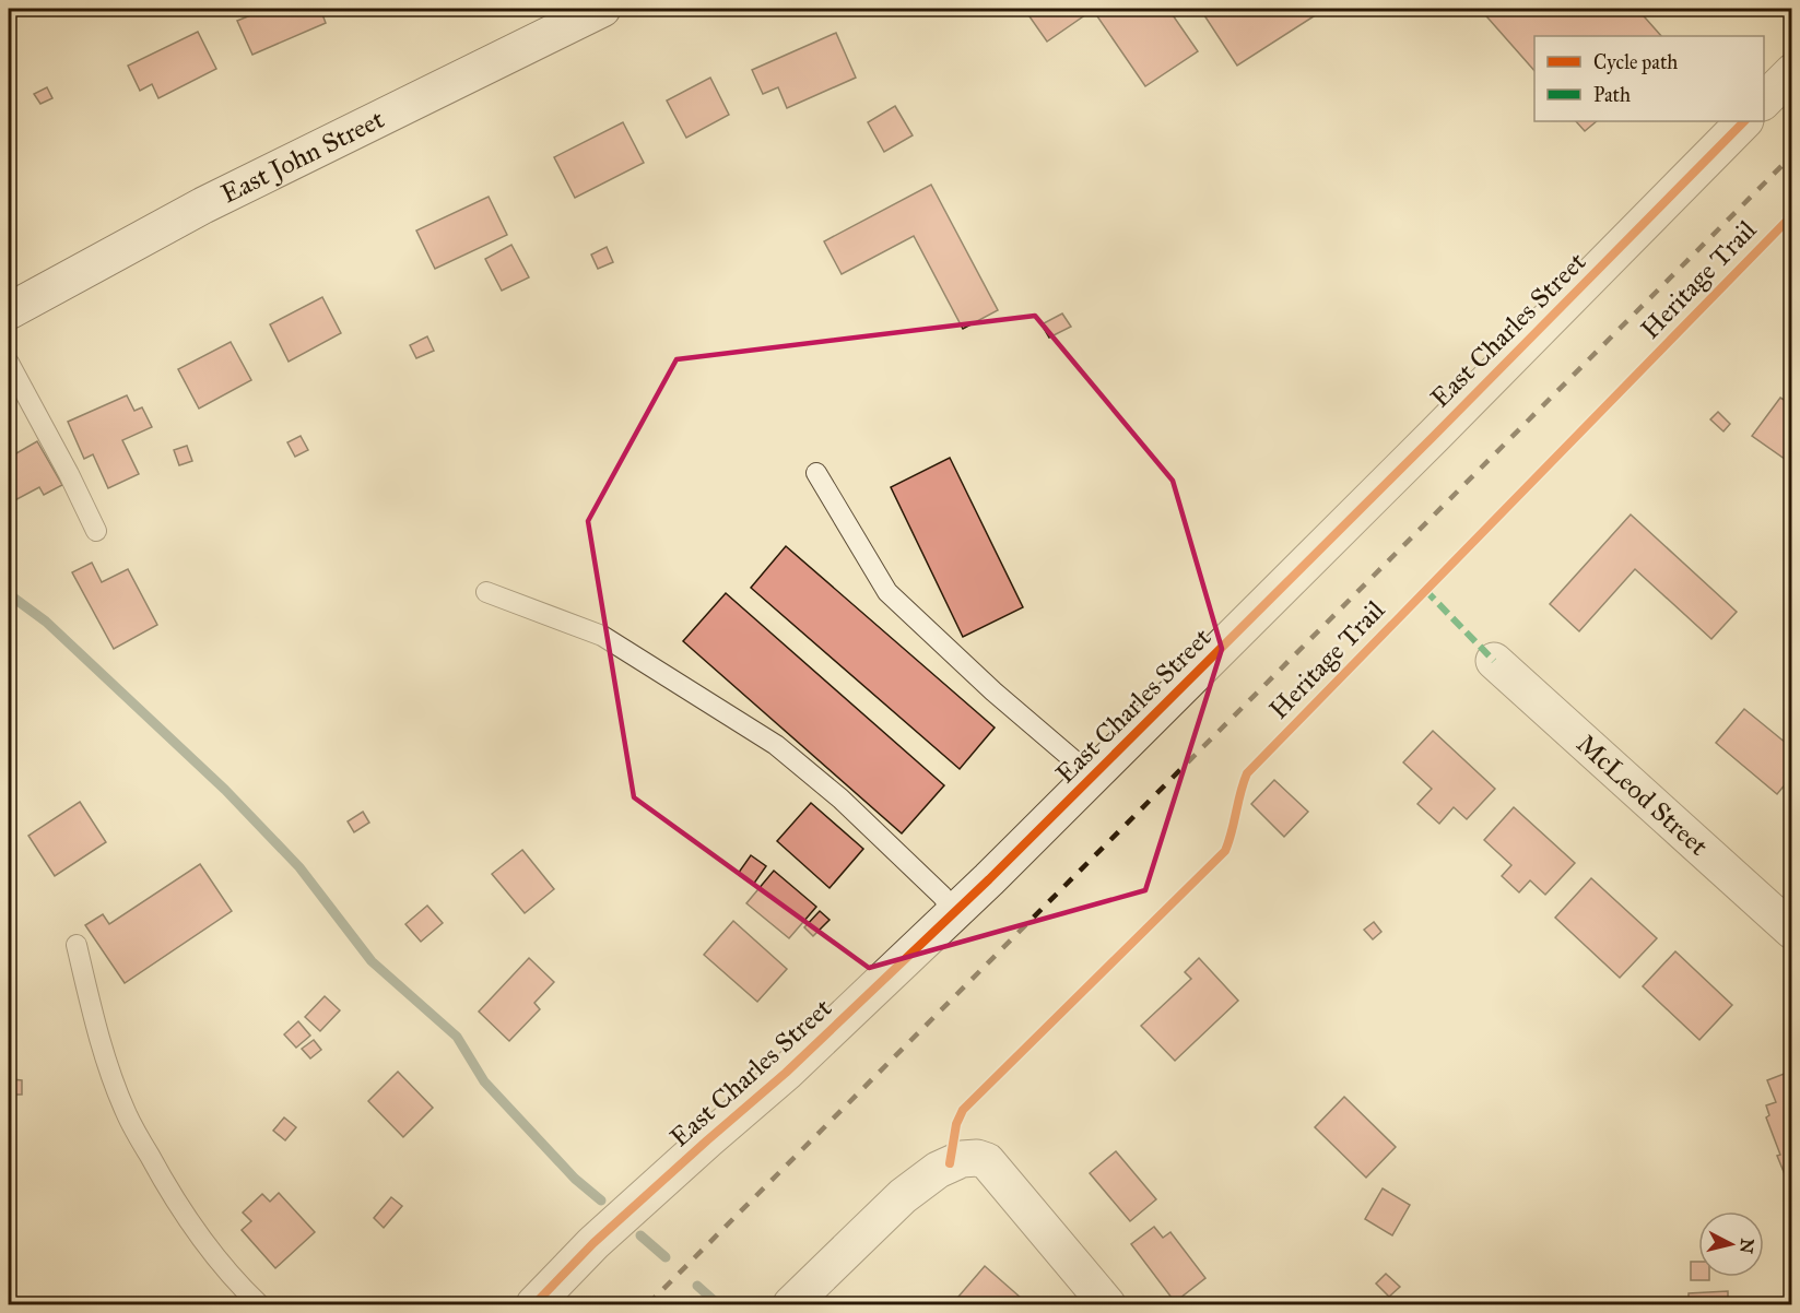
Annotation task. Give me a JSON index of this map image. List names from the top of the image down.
{
  "streets": {
    "street": ["East John Street", "East Charles Street", "McLeod Street"],
    "cycle path": ["Heritage Trail"]
  },
  "legend": ["Cycle path", "Path"],
  "north": "right"
}
